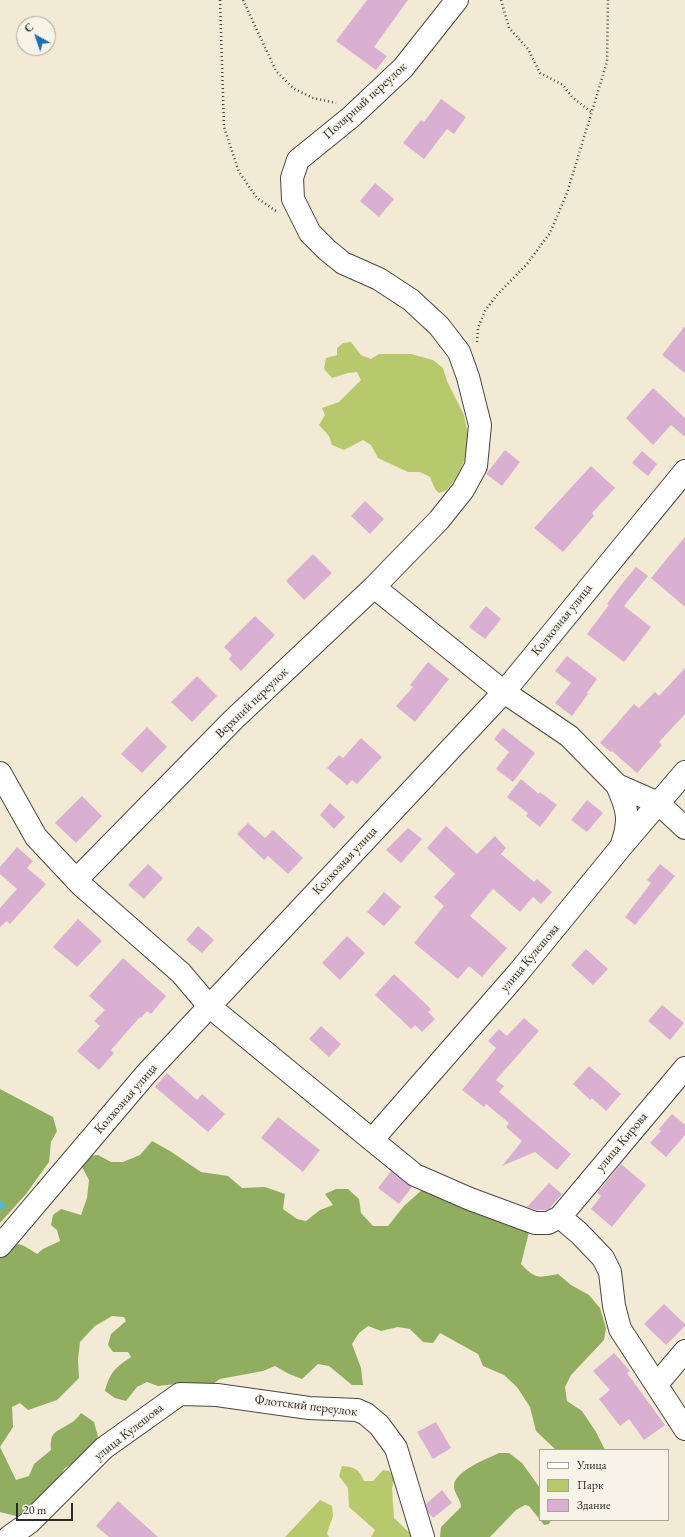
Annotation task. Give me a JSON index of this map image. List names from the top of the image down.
{
  "streets": {
    "street": [
      "Полярный переулок",
      "Колхозная улица",
      "Верхний переулок",
      "улица Кулешова",
      "улица Кирова",
      "Флотский переулок"
    ]
  },
  "crossings": [
    ["Полярный переулок", "Верхний переулок"],
    ["улица Кулешова", "Флотский переулок"]
  ],
  "legend": ["Улица", "Парк", "Здание"],
  "scale_bar": "20 m",
  "north": "top left"
}
